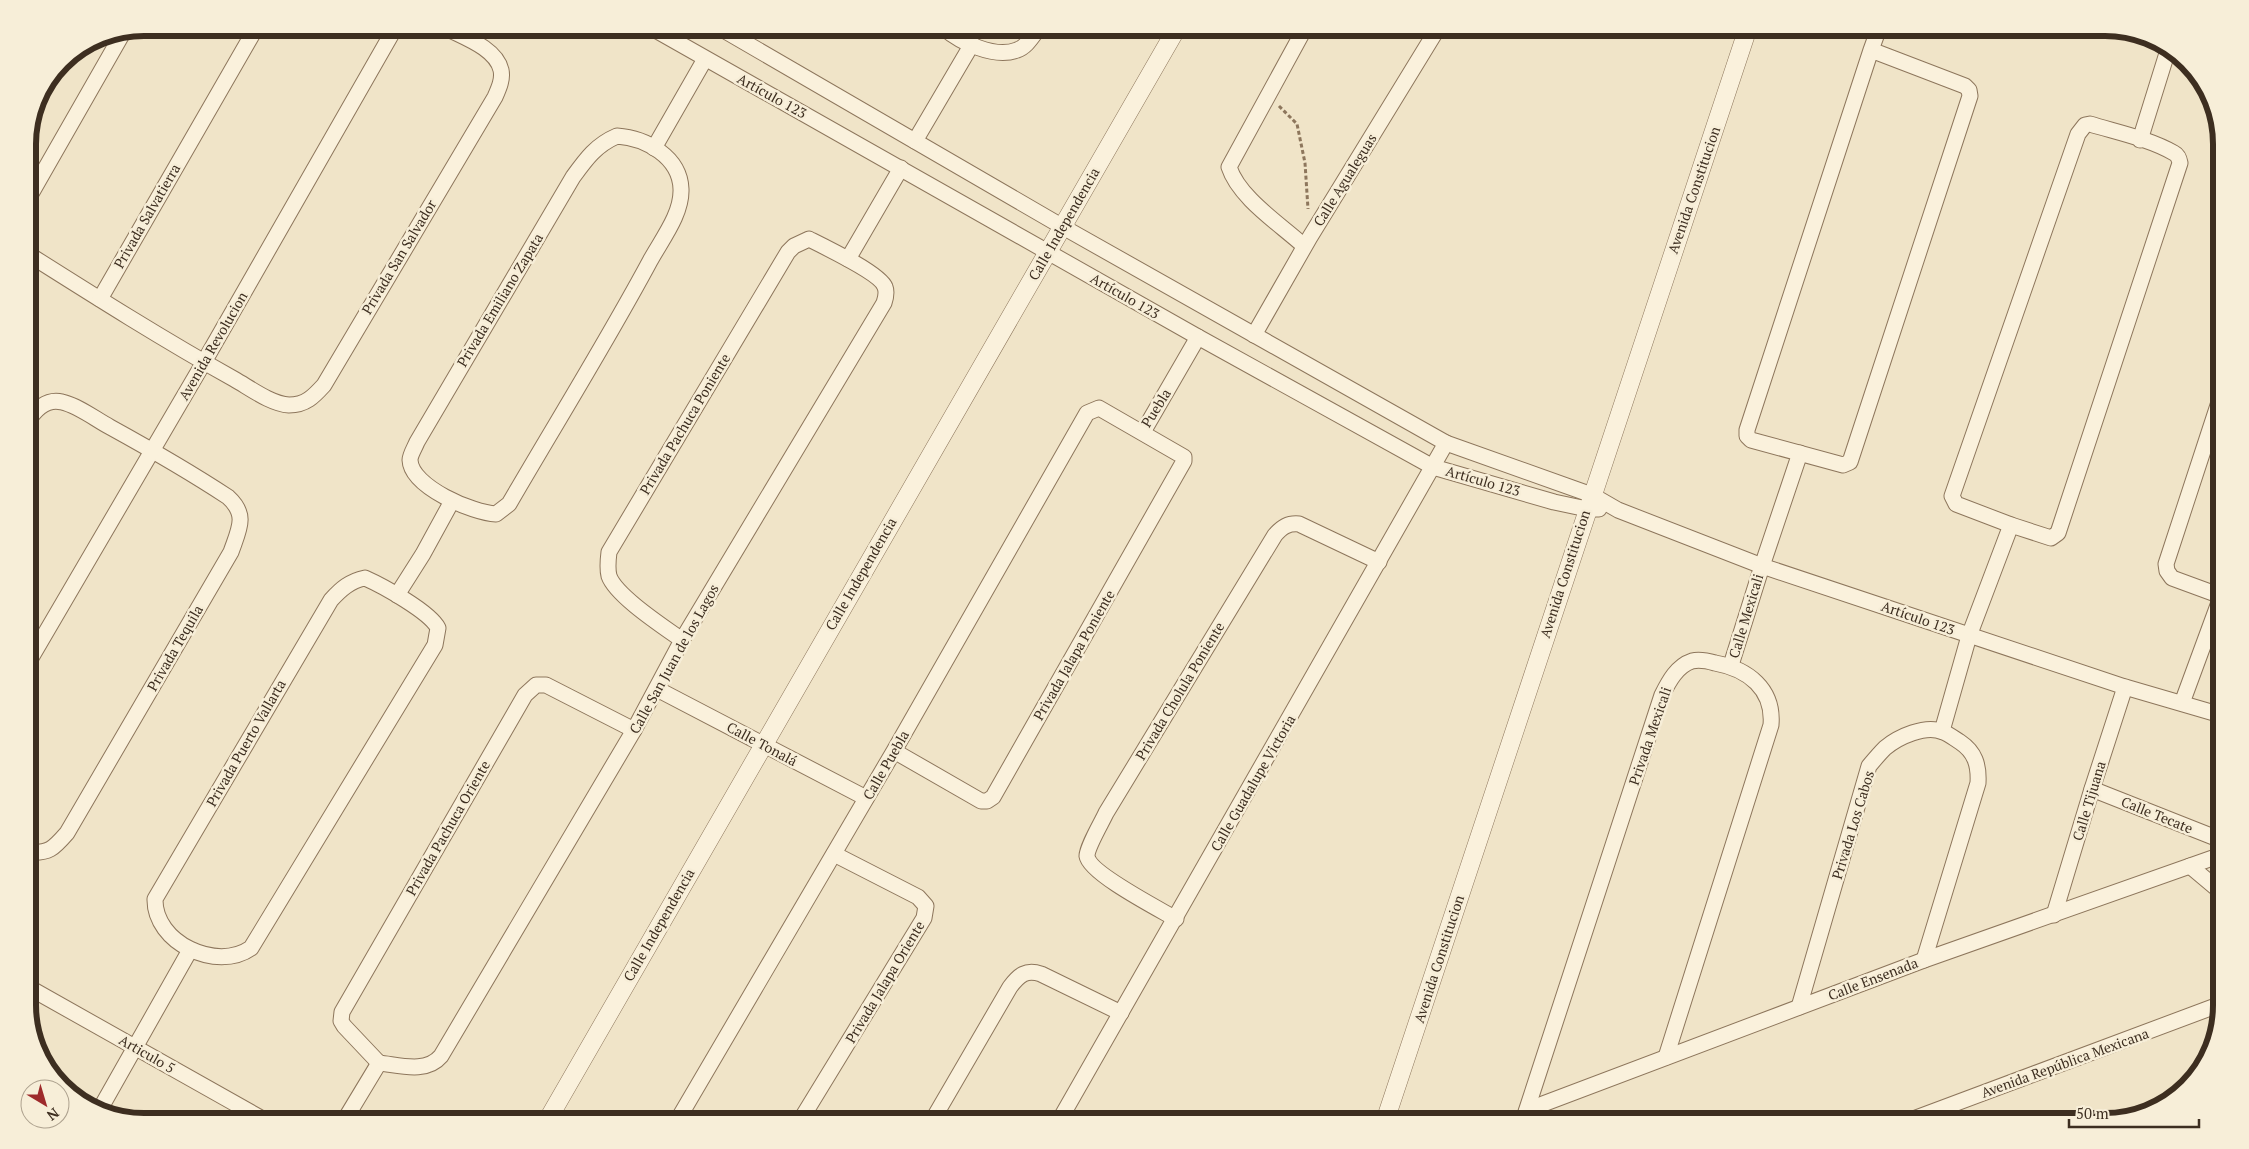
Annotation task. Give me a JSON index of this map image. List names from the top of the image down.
{
  "streets": {
    "street": [
      "Artículo 123",
      "Calle Agualeguas",
      "Avenida Constitucion",
      "Privada Salvatierra",
      "Calle Independencia",
      "Privada San Salvador",
      "Privada Emiliano Zapata",
      "Avenida Revolucion",
      "Puebla",
      "Privada Pachuca Poniente",
      "Calle Mexicali",
      "Privada Tequila",
      "Privada Jalapa Poniente",
      "Calle San Juan de los Lagos",
      "Privada Cholula Poniente",
      "Privada Mexicali",
      "Privada Puerto Vallarta",
      "Calle Tonalá",
      "Calle Puebla",
      "Calle Guadalupe Victoria",
      "Calle Tijuana",
      "Calle Tecate",
      "Privada Los Cabos",
      "Privada Pachuca Oriente",
      "Calle Ensenada",
      "Privada Jalapa Oriente",
      "Articulo 5",
      "Avenida República Mexicana"
    ]
  },
  "crossings": [
    ["Artículo 123", "Calle Agualeguas"],
    ["Artículo 123", "Avenida Constitucion"],
    ["Artículo 123", "Calle Independencia"],
    ["Artículo 123", "Puebla"],
    ["Artículo 123", "Calle Mexicali"],
    ["Artículo 123", "Calle Guadalupe Victoria"],
    ["Artículo 123", "Calle Tijuana"],
    ["Calle Independencia", "Calle Tonalá"],
    ["Privada San Salvador", "Avenida Revolucion"],
    ["Avenida Revolucion", "Privada Tequila"],
    ["Puebla", "Privada Jalapa Poniente"],
    ["Puebla", "Calle Puebla"],
    ["Privada Pachuca Poniente", "Calle San Juan de los Lagos"],
    ["Calle Mexicali", "Privada Mexicali"],
    ["Privada Jalapa Poniente", "Calle Puebla"],
    ["Calle San Juan de los Lagos", "Calle Tonalá"],
    ["Calle San Juan de los Lagos", "Privada Pachuca Oriente"],
    ["Privada Cholula Poniente", "Calle Guadalupe Victoria"],
    ["Privada Mexicali", "Calle Ensenada"],
    ["Calle Tonalá", "Calle Puebla"],
    ["Calle Puebla", "Privada Jalapa Oriente"],
    ["Calle Tijuana", "Calle Tecate"],
    ["Calle Tijuana", "Calle Ensenada"],
    ["Privada Los Cabos", "Calle Ensenada"]
  ],
  "scale_bar": "50 m",
  "north": "bottom right"
}
